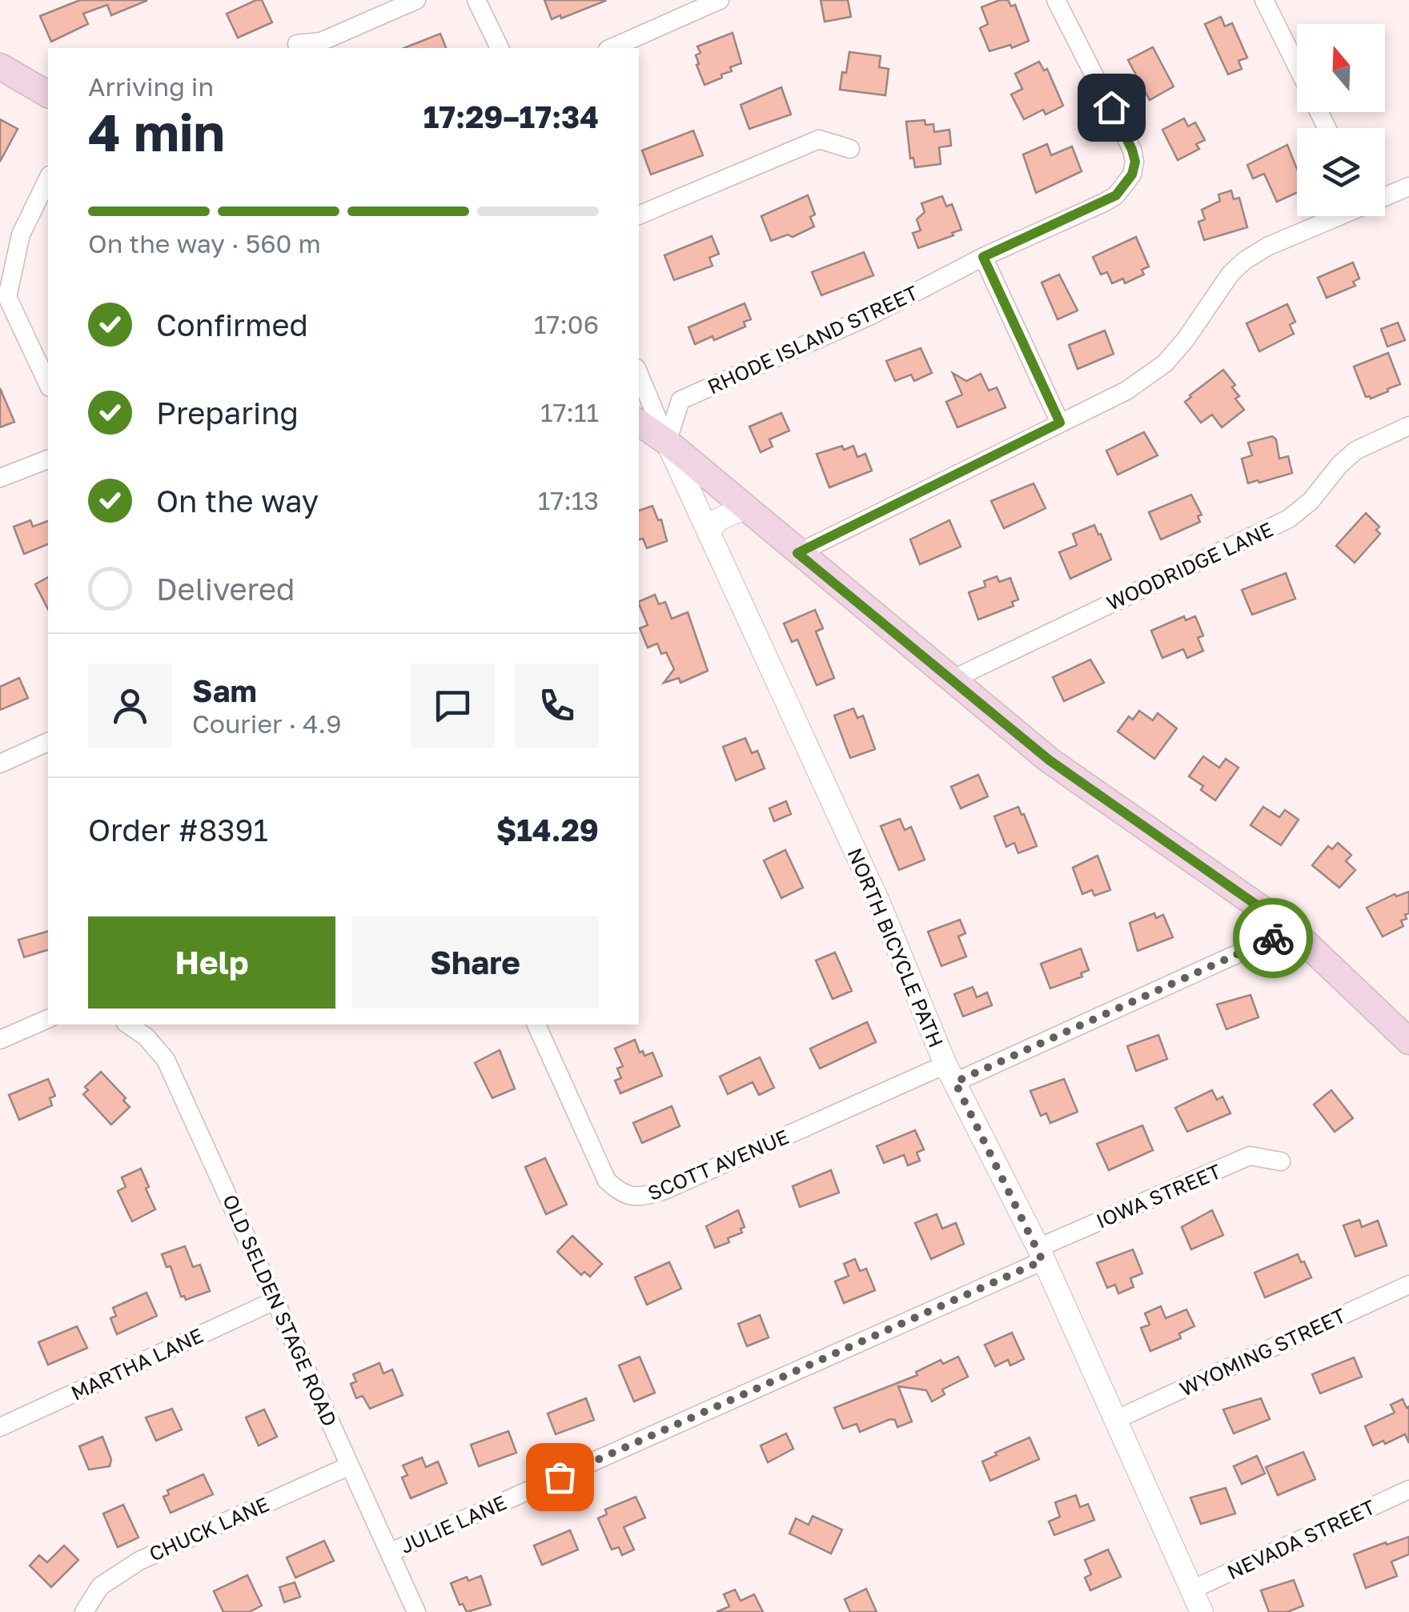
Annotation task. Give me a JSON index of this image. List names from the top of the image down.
{
  "streets": {
    "street": [
      "RHODE ISLAND STREET",
      "WOODRIDGE LANE",
      "NORTH BICYCLE PATH",
      "SCOTT AVENUE",
      "IOWA STREET",
      "OLD SELDEN STAGE ROAD",
      "WYOMING STREET",
      "MARTHA LANE",
      "JULIE LANE",
      "CHUCK LANE",
      "NEVADA STREET"
    ]
  },
  "crossings": [
    ["RHODE ISLAND STREET", "NORTH BICYCLE PATH"],
    ["NORTH BICYCLE PATH", "SCOTT AVENUE"],
    ["NORTH BICYCLE PATH", "IOWA STREET"],
    ["NORTH BICYCLE PATH", "WYOMING STREET"],
    ["NORTH BICYCLE PATH", "JULIE LANE"],
    ["NORTH BICYCLE PATH", "NEVADA STREET"],
    ["IOWA STREET", "JULIE LANE"],
    ["OLD SELDEN STAGE ROAD", "MARTHA LANE"],
    ["OLD SELDEN STAGE ROAD", "JULIE LANE"],
    ["OLD SELDEN STAGE ROAD", "CHUCK LANE"]
  ],
  "north": "top",
  "page": {
    "heading": ["4 min", "Arriving in", "17:29–17:34"],
    "panel": [
      "Sam",
      "Courier · 4.9",
      "Order #8391",
      "$14.29"
    ],
    "bar": "On the way · 560 m",
    "list": [
      ["Confirmed", "17:06"],
      ["Preparing", "17:11"],
      ["On the way", "17:13"],
      "Delivered"
    ],
    "buttons": ["Help", "Share"]
  }
}
